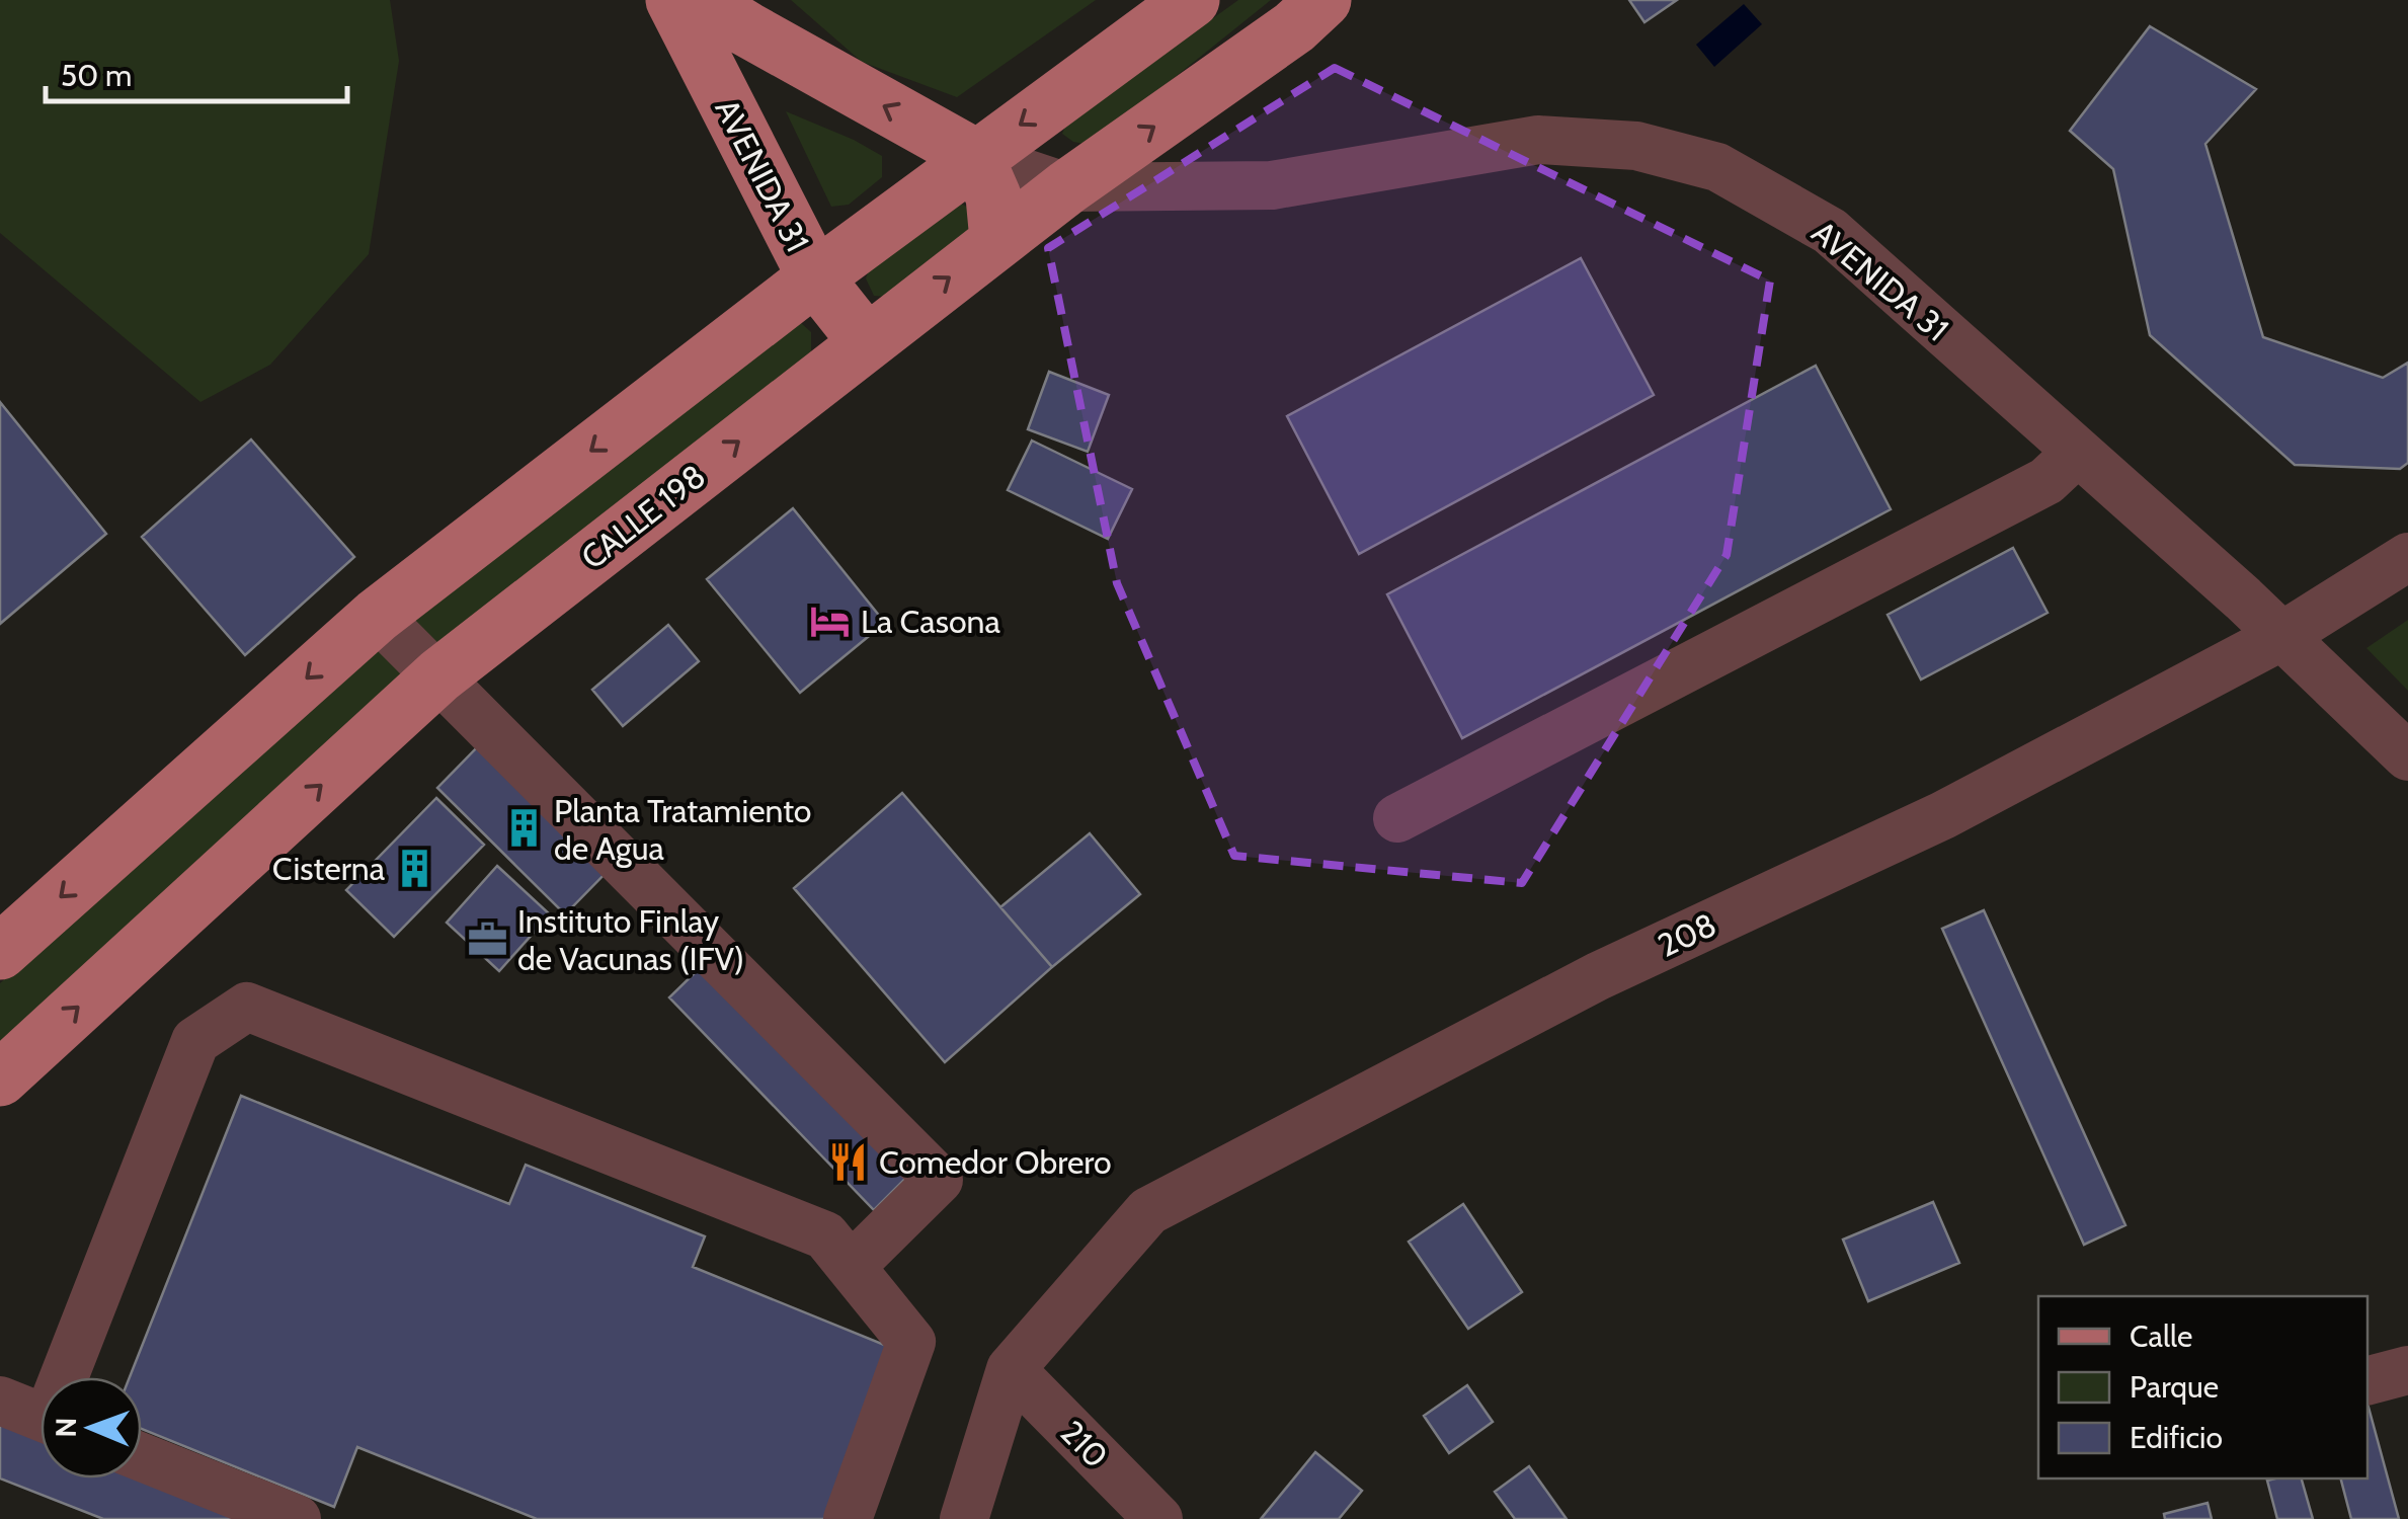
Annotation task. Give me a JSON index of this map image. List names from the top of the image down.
{
  "streets": {
    "main road": ["AVENIDA 31", "CALLE 198"],
    "street": ["208", "210"]
  },
  "crossings": [
    ["AVENIDA 31", "CALLE 198"],
    ["AVENIDA 31", "208"],
    ["208", "210"]
  ],
  "places": {
    "hotel": ["La Casona"],
    "building": ["Planta Tratamiento de Agua", "Cisterna"],
    "office": ["Instituto Finlay de Vacunas (IFV)"],
    "restaurant": ["Comedor Obrero"]
  },
  "legend": ["Calle", "Parque", "Edificio"],
  "scale_bar": "50 m",
  "north": "left"
}
